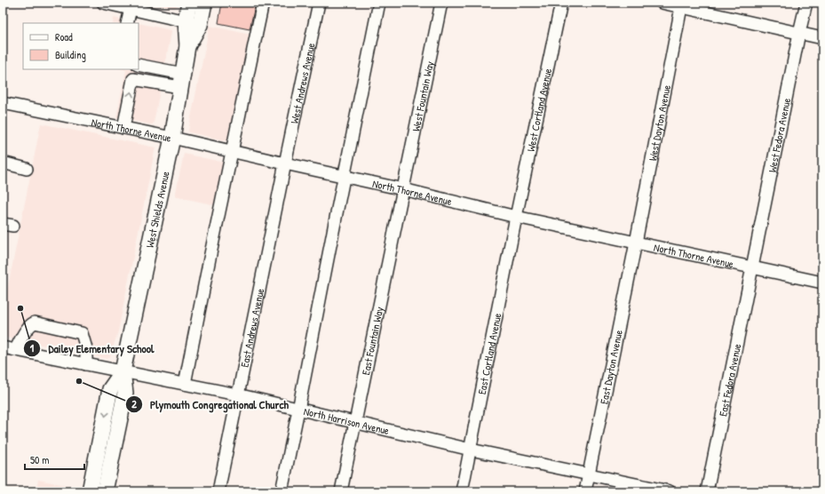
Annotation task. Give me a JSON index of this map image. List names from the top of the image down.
{
  "streets": {
    "main road": ["West Shields Avenue"],
    "street": [
      "West Andrews Avenue",
      "West Fountain Way",
      "West Cortland Avenue",
      "West Dayton Avenue",
      "North Thorne Avenue",
      "West Fedora Avenue",
      "East Andrews Avenue",
      "East Fountain Way",
      "East Cortland Avenue",
      "East Dayton Avenue",
      "East Fedora Avenue",
      "North Harrison Avenue"
    ]
  },
  "crossings": [
    ["West Andrews Avenue", "North Thorne Avenue"],
    ["West Andrews Avenue", "East Andrews Avenue"],
    ["West Fountain Way", "North Thorne Avenue"],
    ["West Fountain Way", "East Fountain Way"],
    ["West Cortland Avenue", "North Thorne Avenue"],
    ["West Cortland Avenue", "East Cortland Avenue"],
    ["West Dayton Avenue", "North Thorne Avenue"],
    ["West Dayton Avenue", "East Dayton Avenue"],
    ["North Thorne Avenue", "West Fedora Avenue"],
    ["North Thorne Avenue", "West Shields Avenue"],
    ["North Thorne Avenue", "East Andrews Avenue"],
    ["North Thorne Avenue", "East Fountain Way"],
    ["North Thorne Avenue", "East Cortland Avenue"],
    ["North Thorne Avenue", "East Dayton Avenue"],
    ["North Thorne Avenue", "East Fedora Avenue"],
    ["West Fedora Avenue", "East Fedora Avenue"],
    ["West Shields Avenue", "North Harrison Avenue"],
    ["East Andrews Avenue", "North Harrison Avenue"],
    ["East Fountain Way", "North Harrison Avenue"],
    ["East Cortland Avenue", "North Harrison Avenue"],
    ["East Dayton Avenue", "North Harrison Avenue"]
  ],
  "places": ["Dailey Elementary School", "Plymouth Congregational Church"],
  "legend": ["Road", "Building"],
  "scale_bar": "50 m"
}
